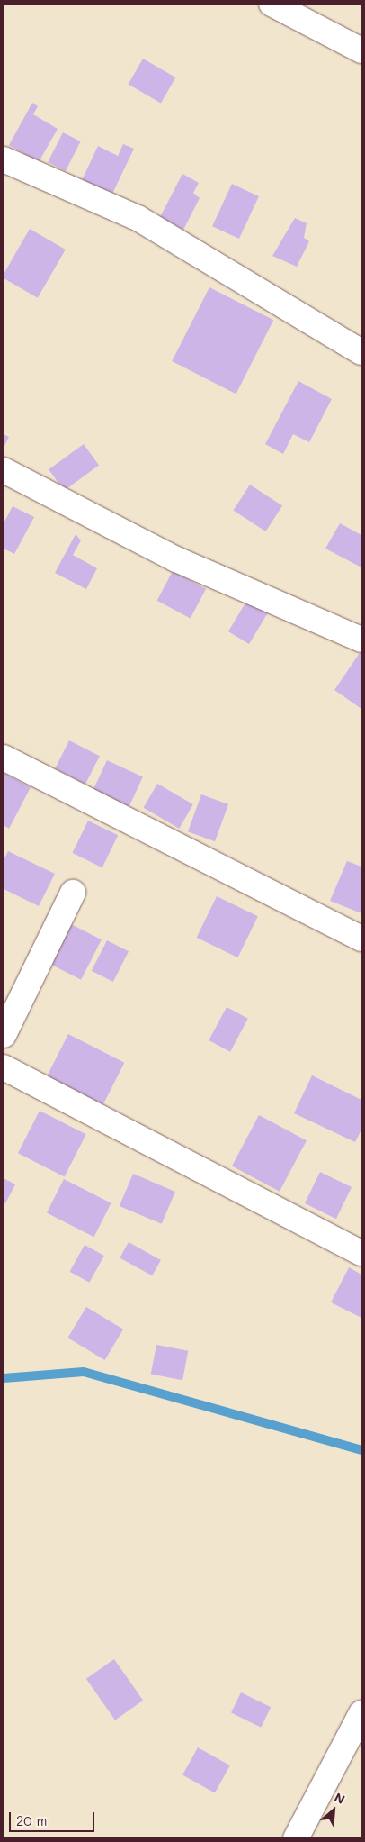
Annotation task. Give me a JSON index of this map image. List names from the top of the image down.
{
  "scale_bar": "20 m",
  "north": "top right"
}
